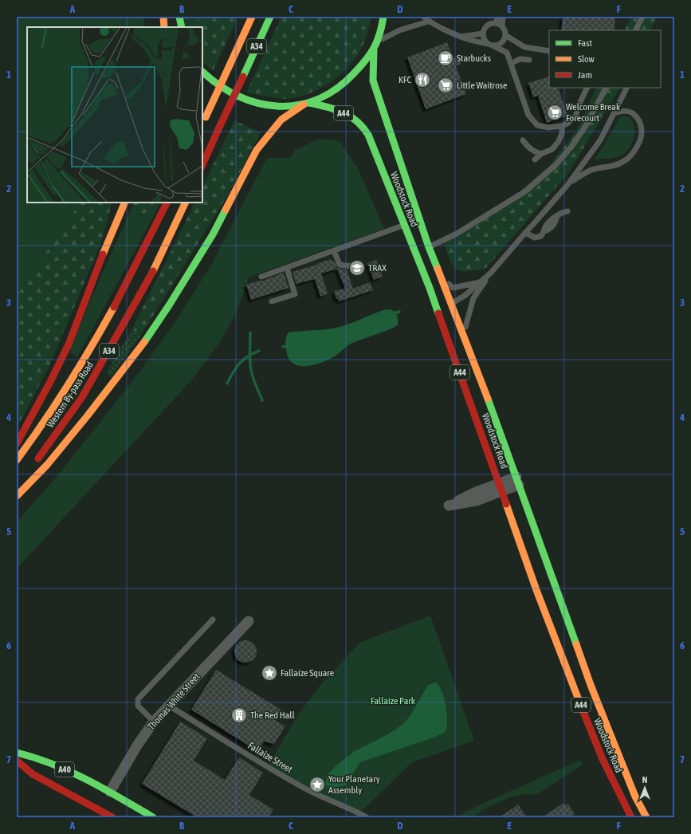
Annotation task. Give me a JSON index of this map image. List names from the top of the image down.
{
  "streets": {
    "highway": [
      "A34",
      "A44",
      "Woodstock Road",
      "Western By-pass Road",
      "A40"
    ],
    "street": ["Thomas White Street"],
    "lane": ["Fallaize Street"]
  },
  "crossings": [
    ["A44", "Woodstock Road"],
    ["Thomas White Street", "Fallaize Street"],
    ["Thomas White Street", "A40"]
  ],
  "parks": ["Fallaize Park"],
  "places": {
    "cafe": ["Starbucks"],
    "restaurant": ["KFC"],
    "supermarket": ["Little Waitrose", "Welcome Break Forecourt"],
    "school or university": ["TRAX"],
    "place": ["Fallaize Square", "Your Planetary Assembly"],
    "building": ["The Red Hall"]
  },
  "legend": ["Fast", "Slow", "Jam"],
  "north": "top",
  "grid": {
    "columns": [
      "A",
      "B",
      "C",
      "D",
      "E",
      "F"
    ],
    "rows": [
      "1",
      "2",
      "3",
      "4",
      "5",
      "6",
      "7"
    ]
  }
}
